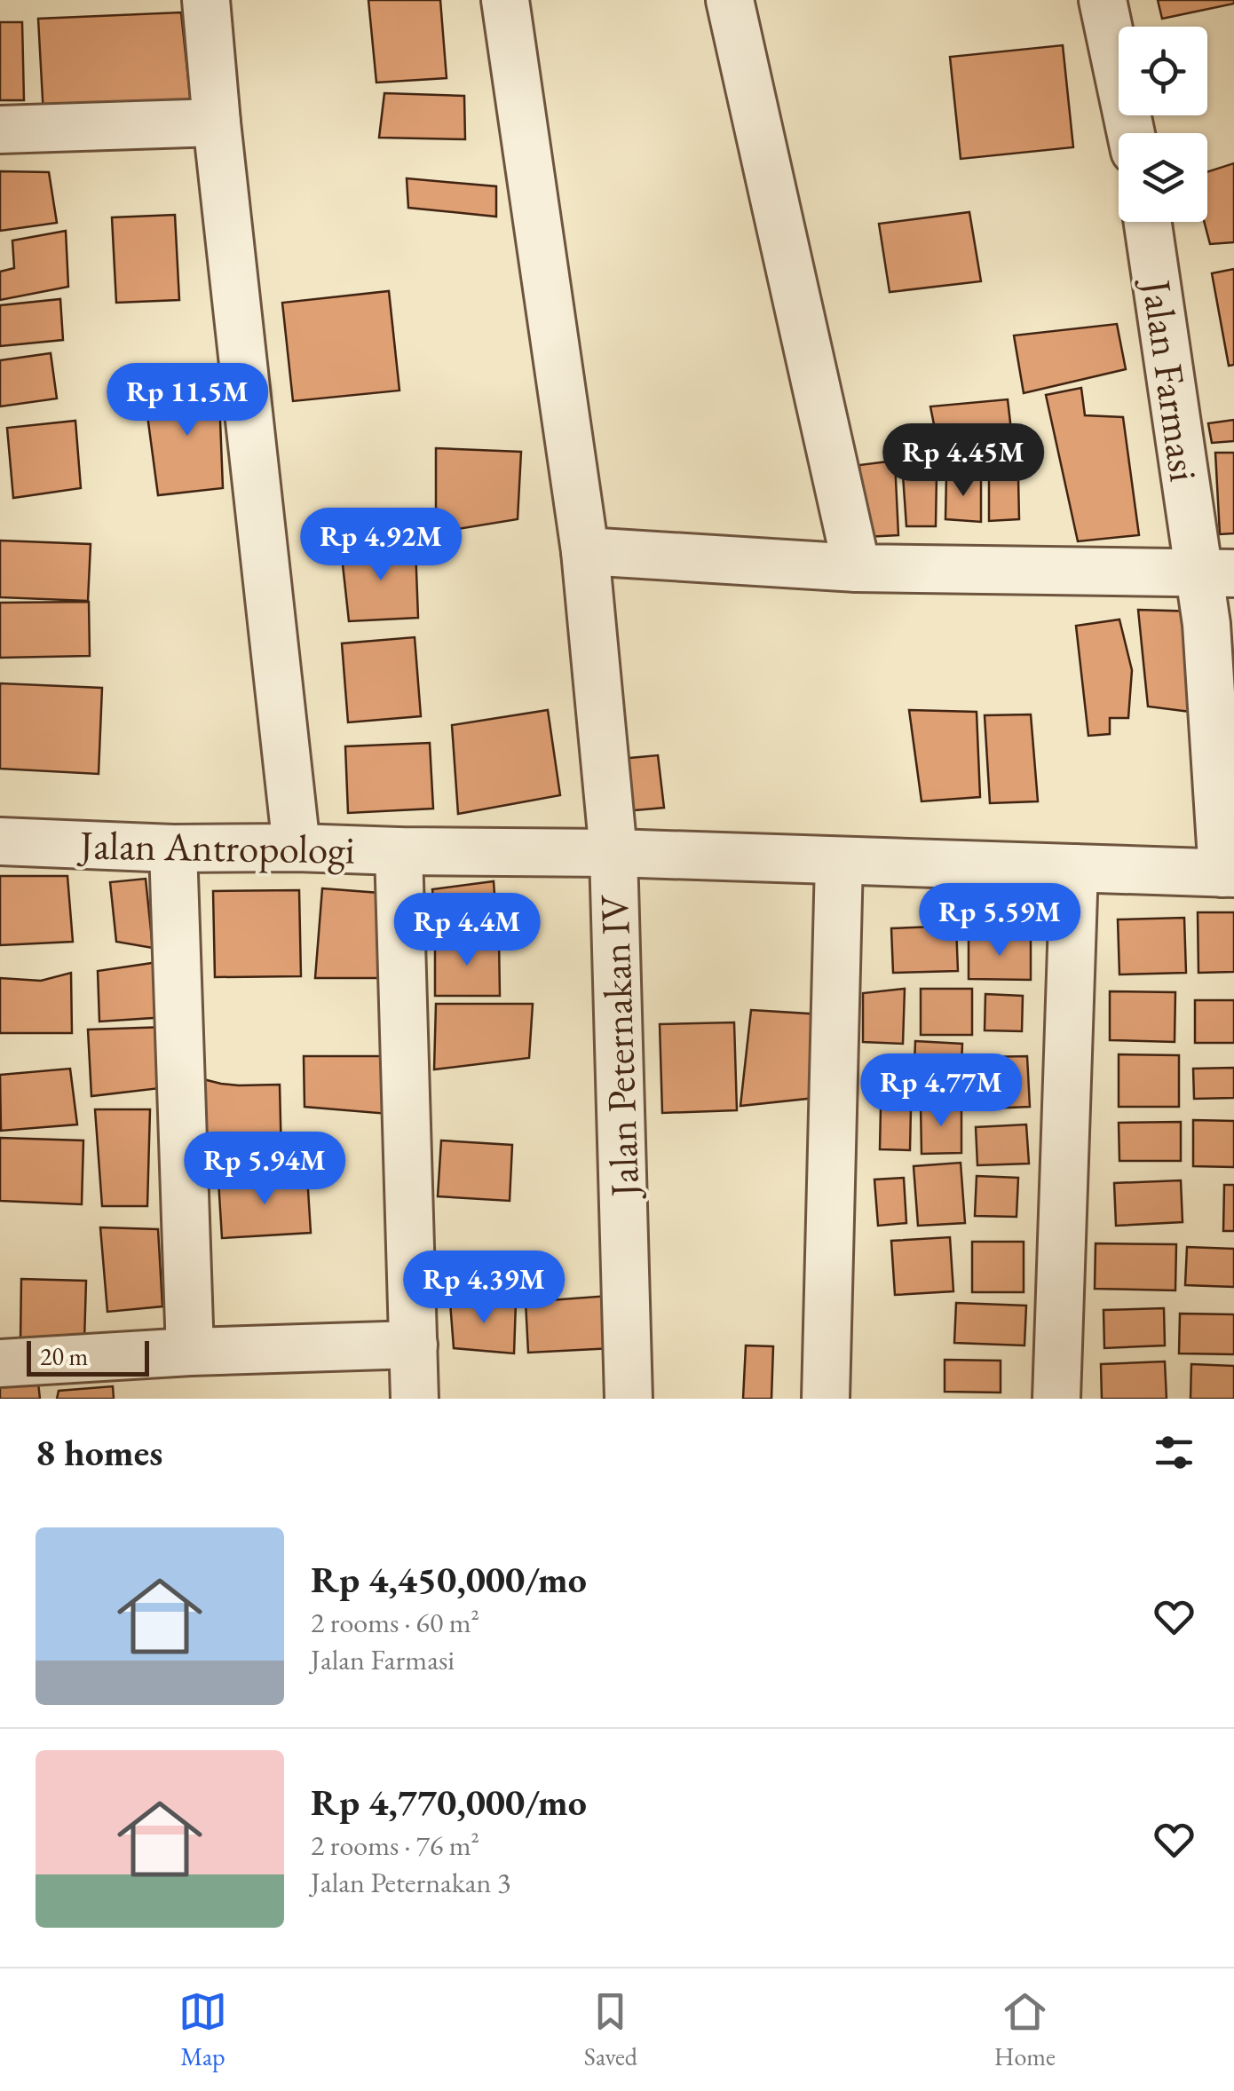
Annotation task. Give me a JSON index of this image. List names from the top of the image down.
{
  "streets": {
    "street": ["Jalan Farmasi", "Jalan Antropologi", "Jalan Peternakan IV"]
  },
  "crossings": [
    ["Jalan Farmasi", "Jalan Antropologi"],
    ["Jalan Antropologi", "Jalan Peternakan IV"]
  ],
  "scale_bar": "20 m",
  "page": {
    "price": [
      "Rp 11.5M",
      "Rp 4.45M",
      "Rp 4.92M",
      "Rp 5.59M",
      "Rp 4.4M",
      "Rp 4.77M",
      "Rp 5.94M",
      "Rp 4.39M"
    ],
    "scale": "20 m",
    "heading": "8 homes",
    "list": [
      {
        "name": "Rp 4,450,000/mo",
        "note": "2 rooms · 60 m² · Jalan Farmasi"
      },
      {
        "name": "Rp 4,770,000/mo",
        "note": "2 rooms · 76 m² · Jalan Peternakan 3"
      }
    ],
    "tabs": ["Map", "Saved", "Home"]
  }
}
